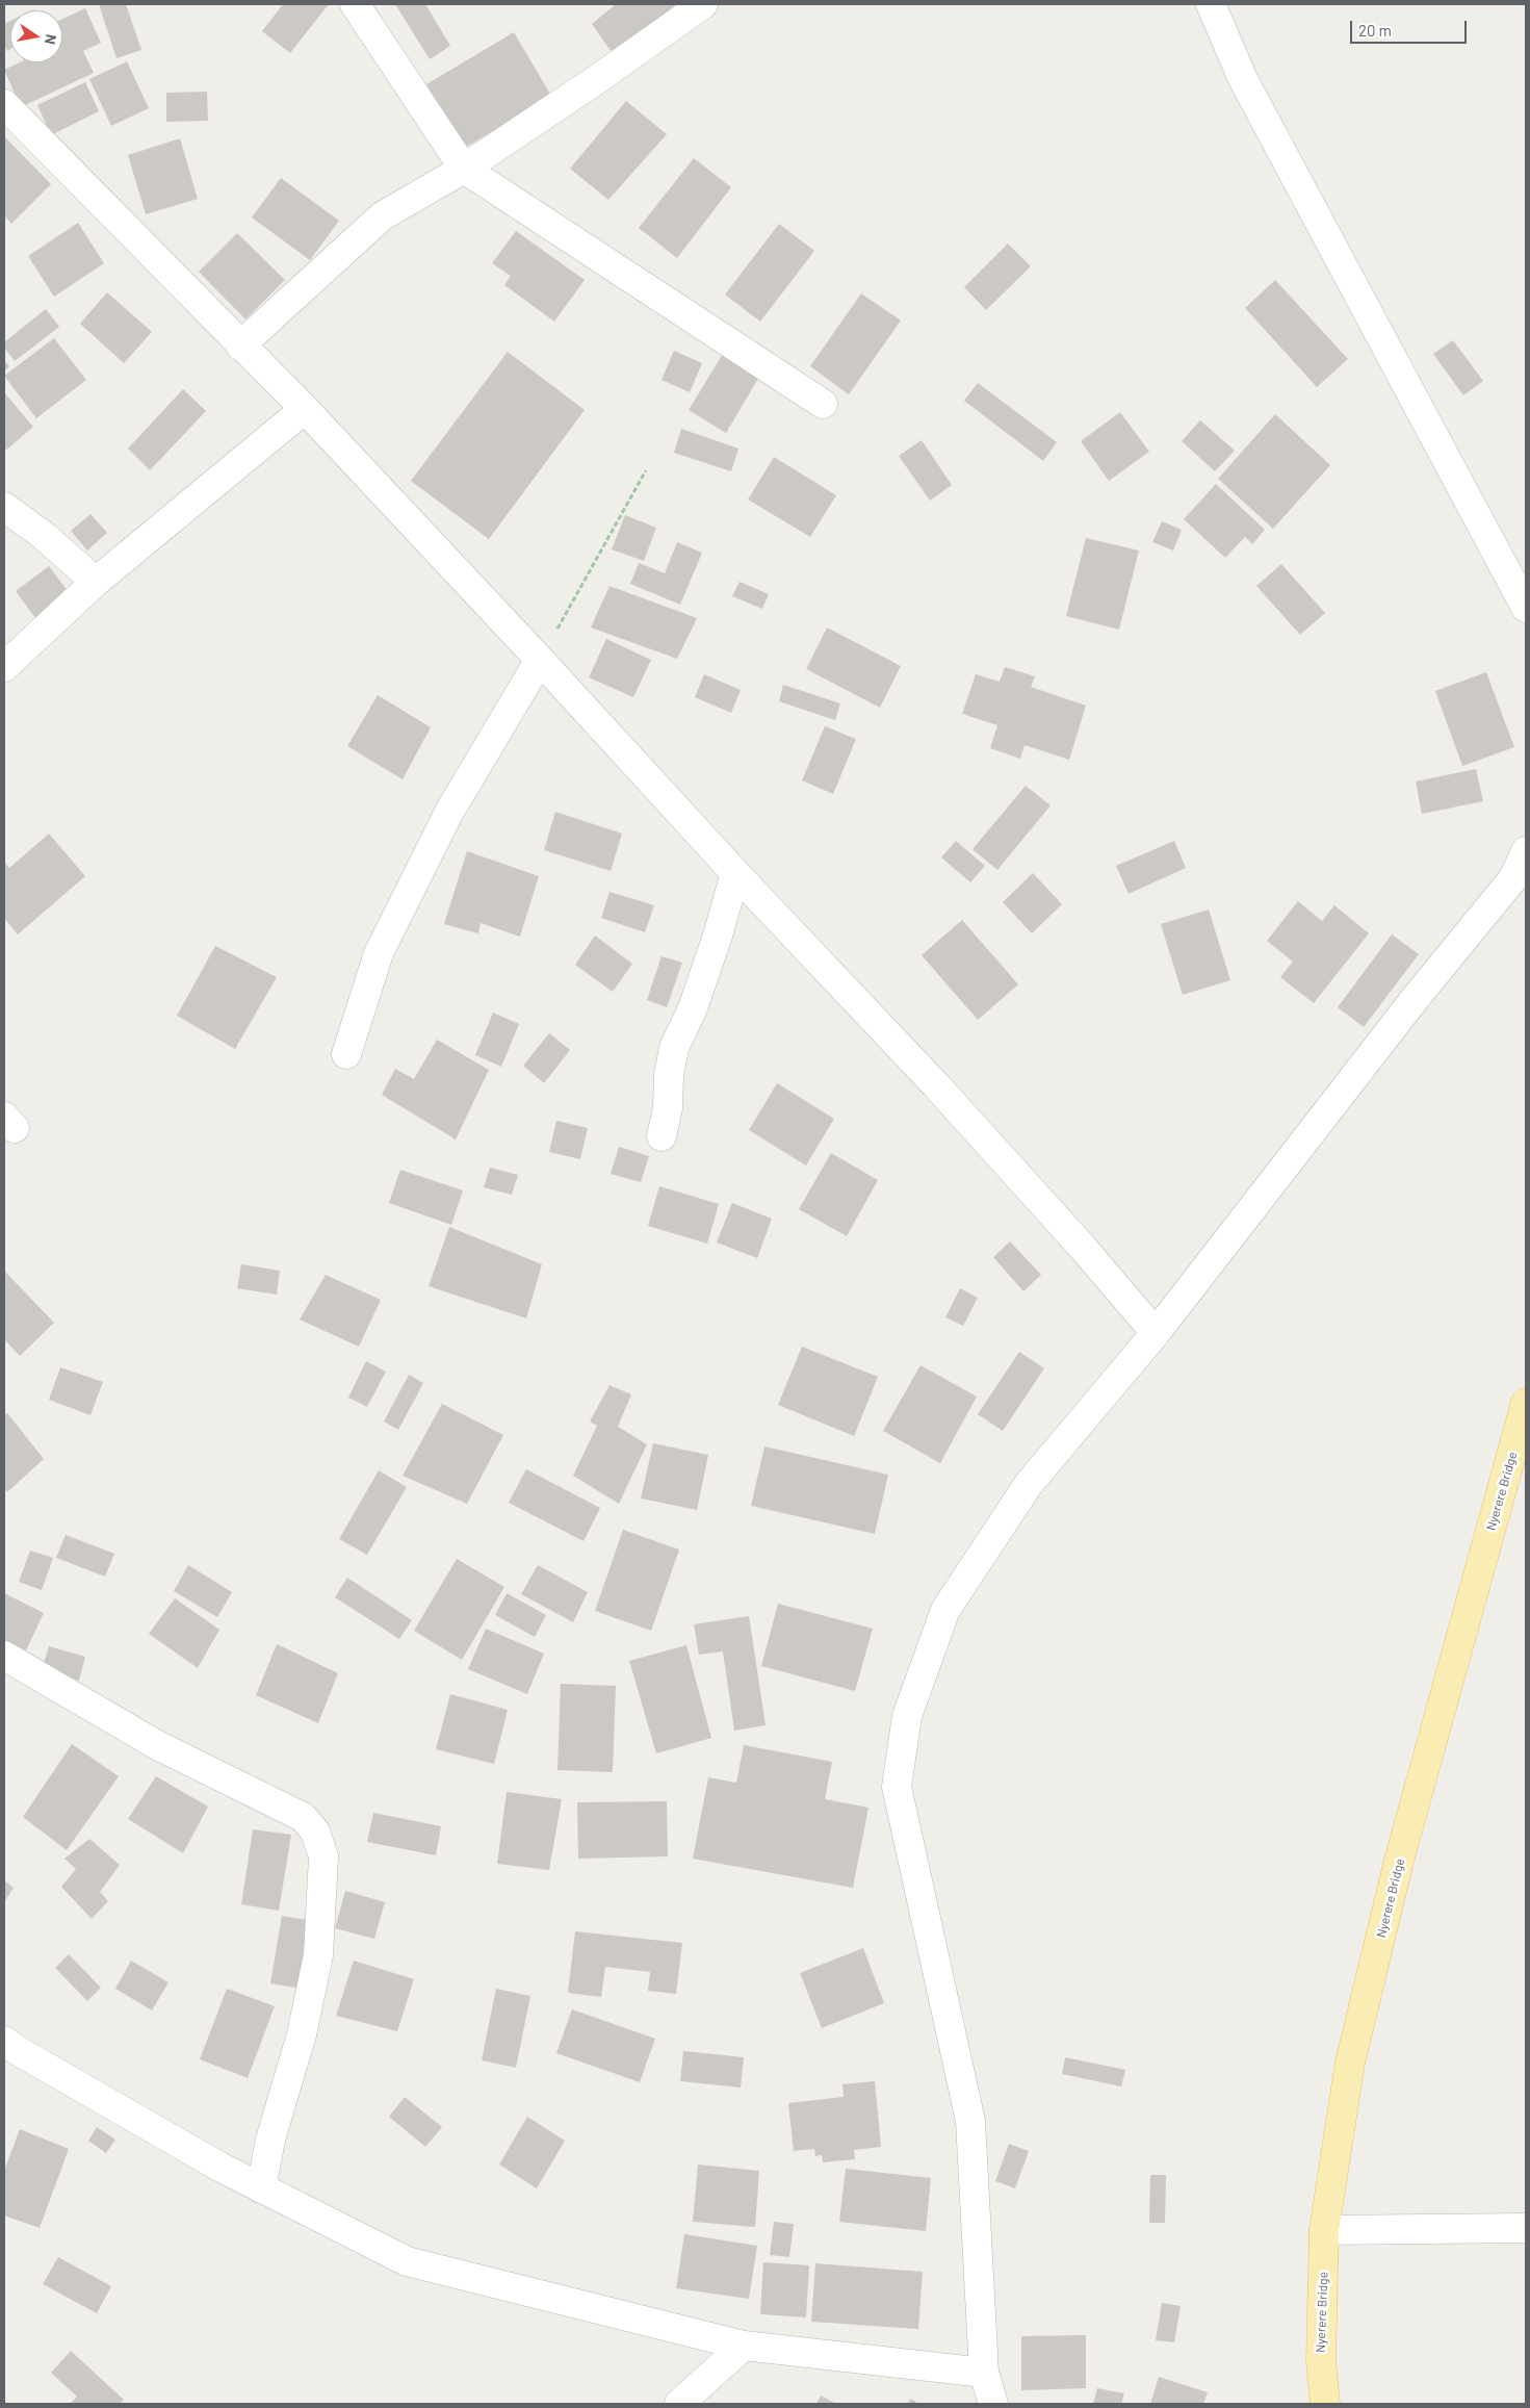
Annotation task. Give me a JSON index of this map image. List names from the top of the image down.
{
  "streets": {
    "main road": ["Nyerere Bridge"]
  },
  "scale_bar": "20 m",
  "north": "right"
}
